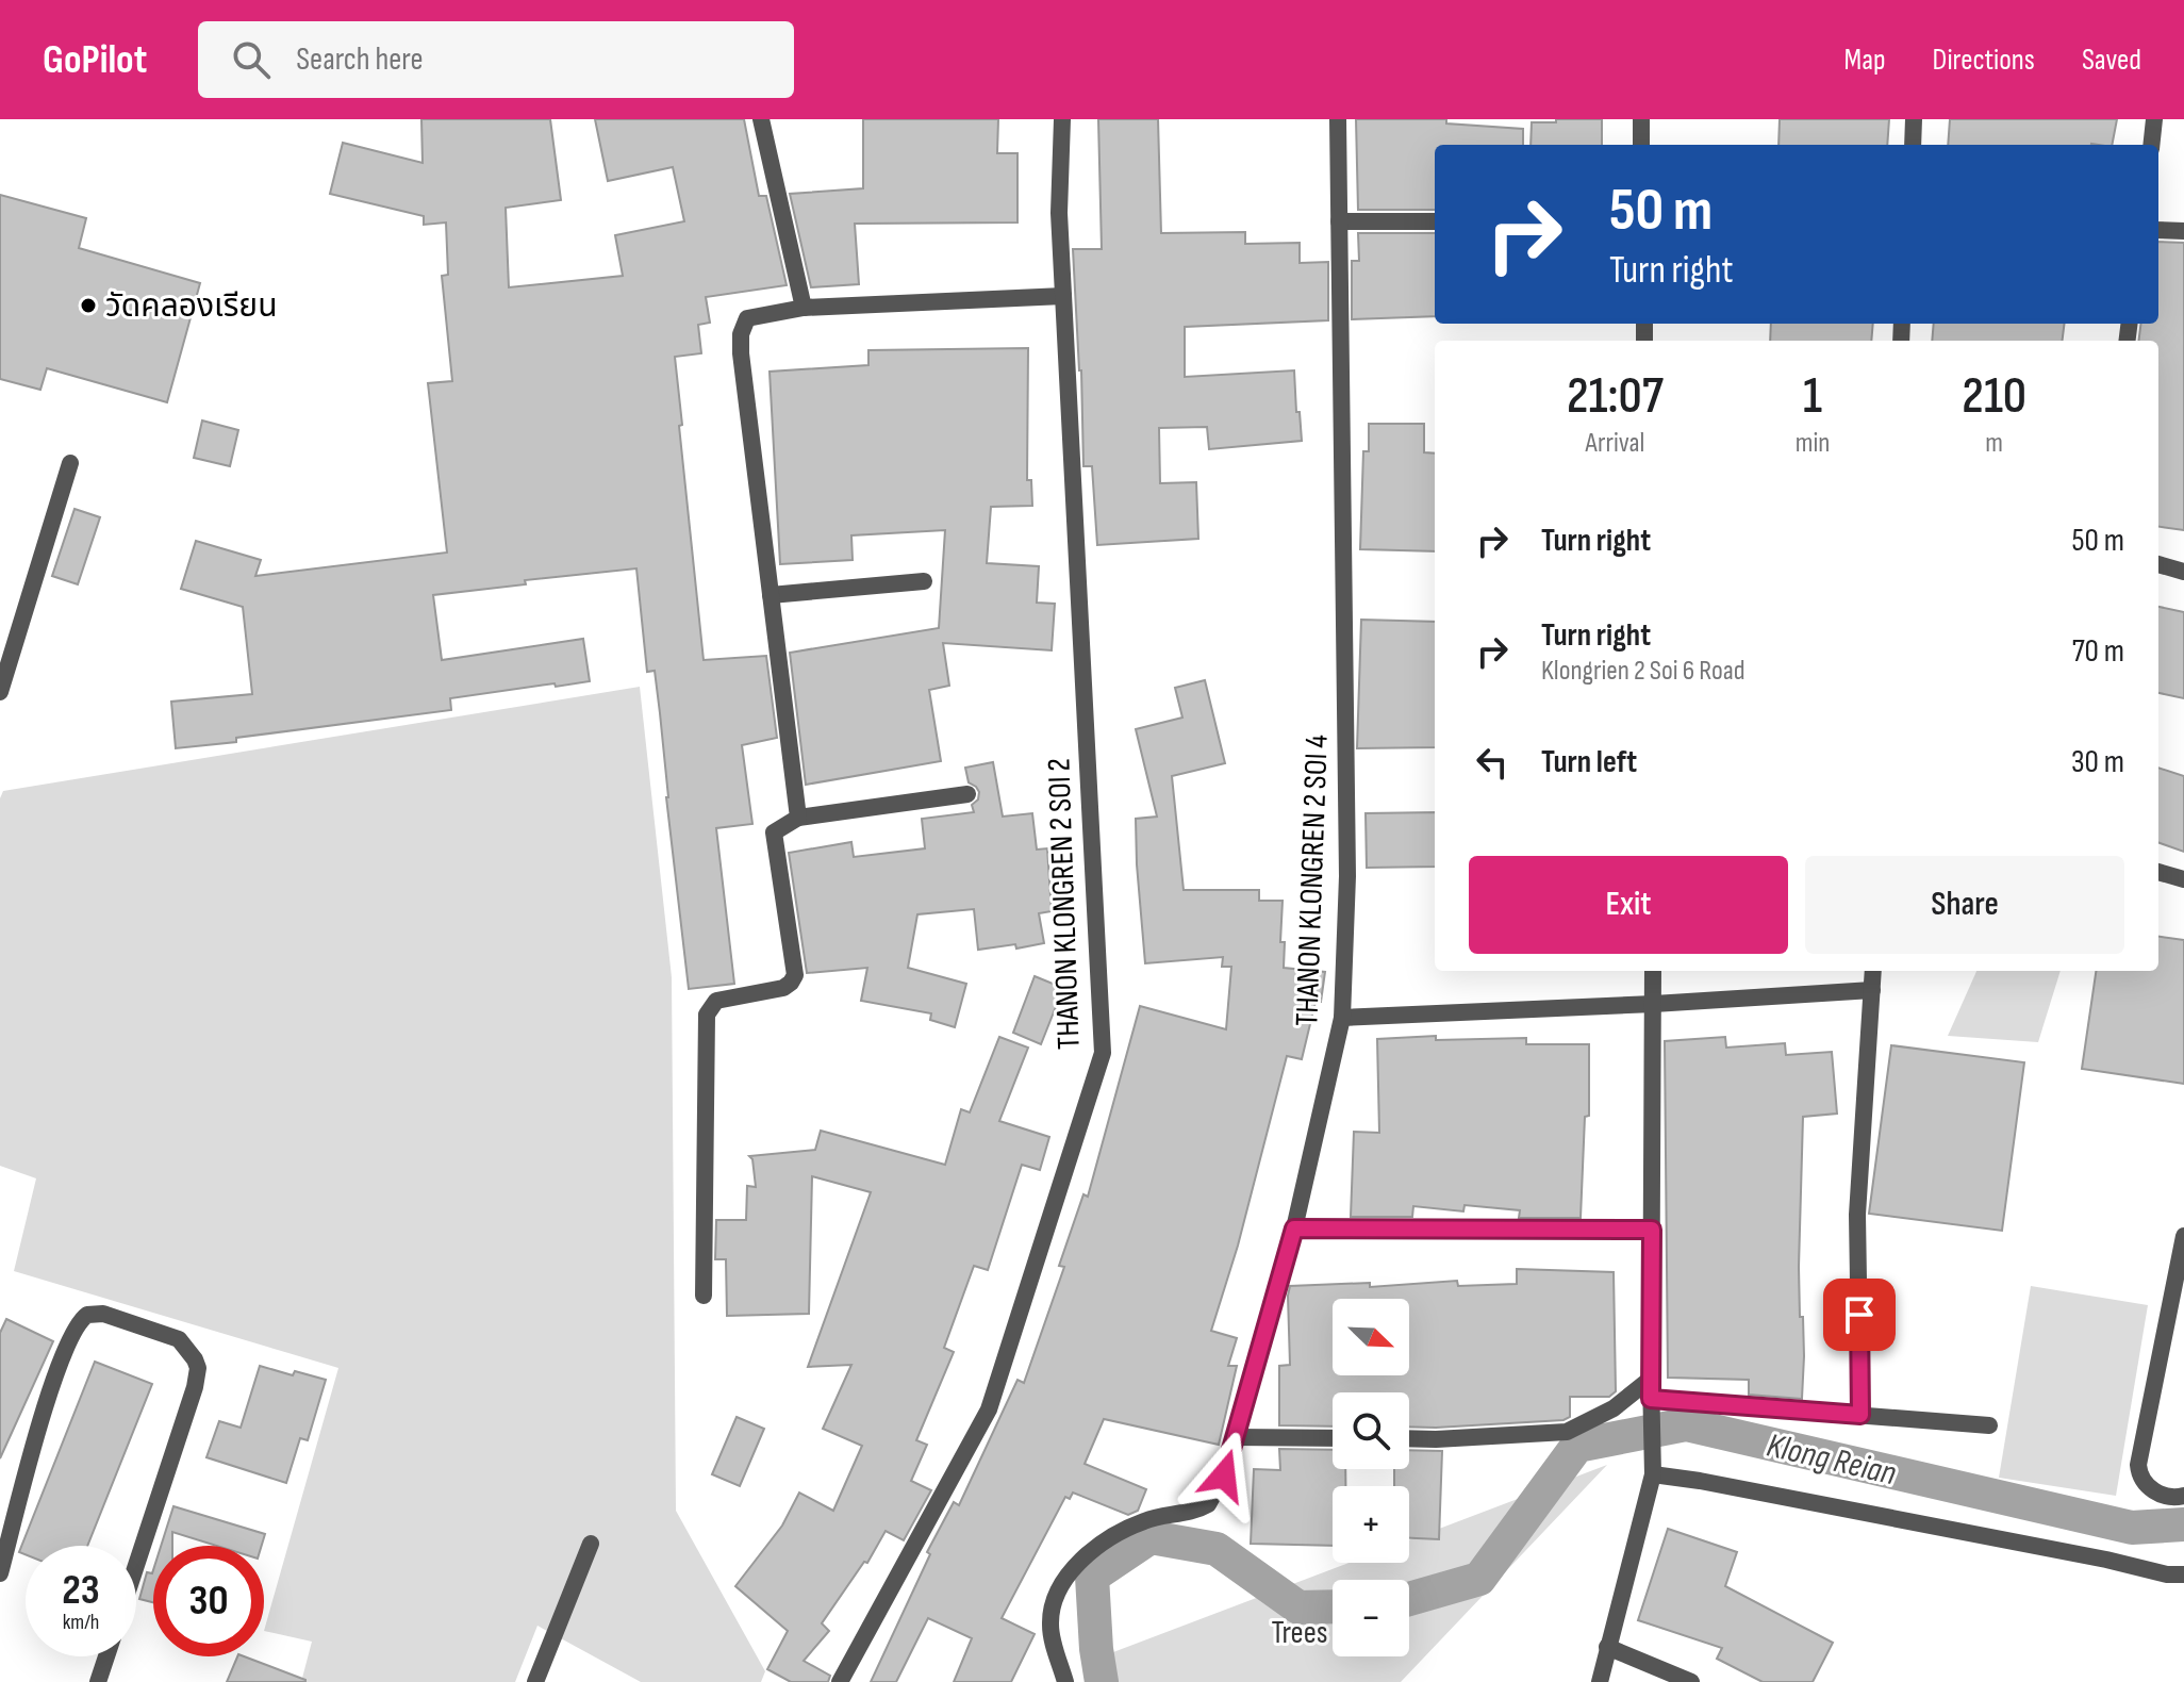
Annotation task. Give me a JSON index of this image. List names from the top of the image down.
{
  "streets": {
    "street": ["THANON KLONGREN 2 SOI 4", "THANON KLONGREN 2 SOI 2"]
  },
  "water": ["Klong Reian"],
  "parks": ["Trees"],
  "places": ["วัดคลองเรียน"],
  "north": "bottom right",
  "page": {
    "header": "GoPilot",
    "search": "Search here",
    "nav": ["Map", "Directions", "Saved"],
    "turn": ["50 m", "Turn right"],
    "eta": [
      "21:07",
      "Arrival",
      "1",
      "min",
      "210",
      "m"
    ],
    "list": [
      {
        "name": "Turn right",
        "value": "50 m"
      },
      {
        "name": "Turn right",
        "note": "Klongrien 2 Soi 6 Road",
        "value": "70 m"
      },
      {
        "name": "Turn left",
        "value": "30 m"
      }
    ],
    "buttons": ["Exit", "Share"],
    "map_buttons": ["+", "−"],
    "speed": "23 km/h",
    "limit": "30"
  }
}
